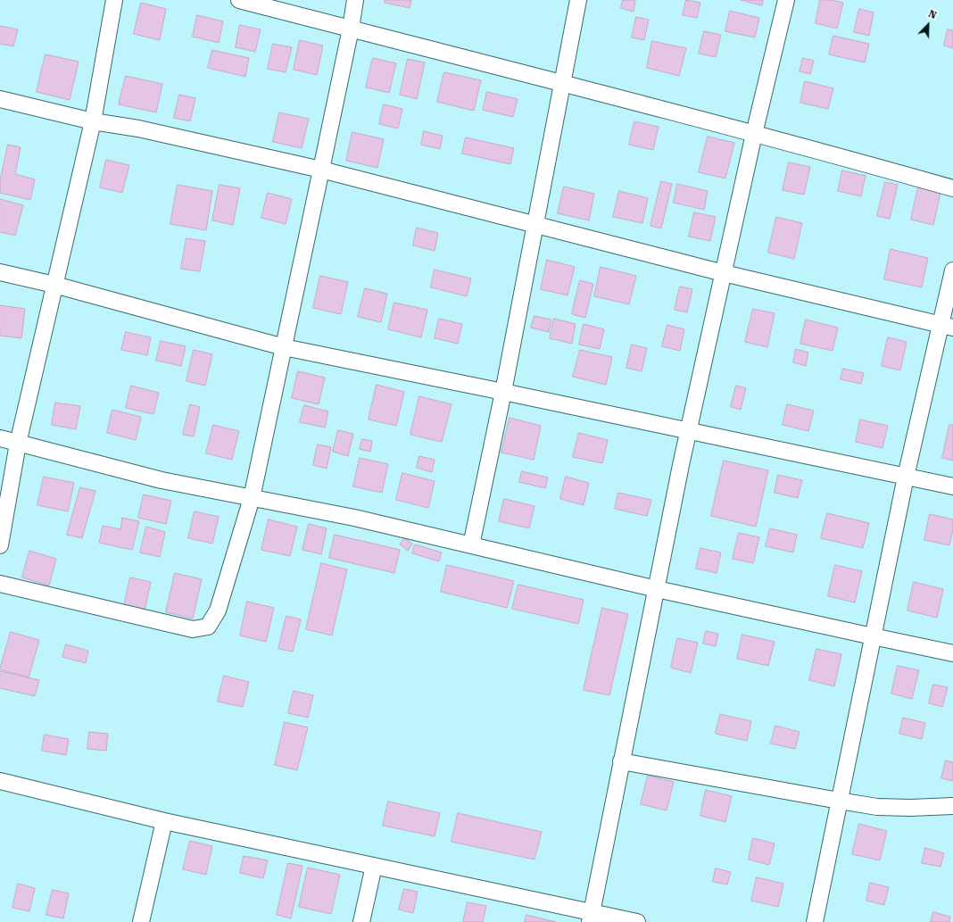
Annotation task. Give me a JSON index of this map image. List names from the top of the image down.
{
  "north": "top right"
}
